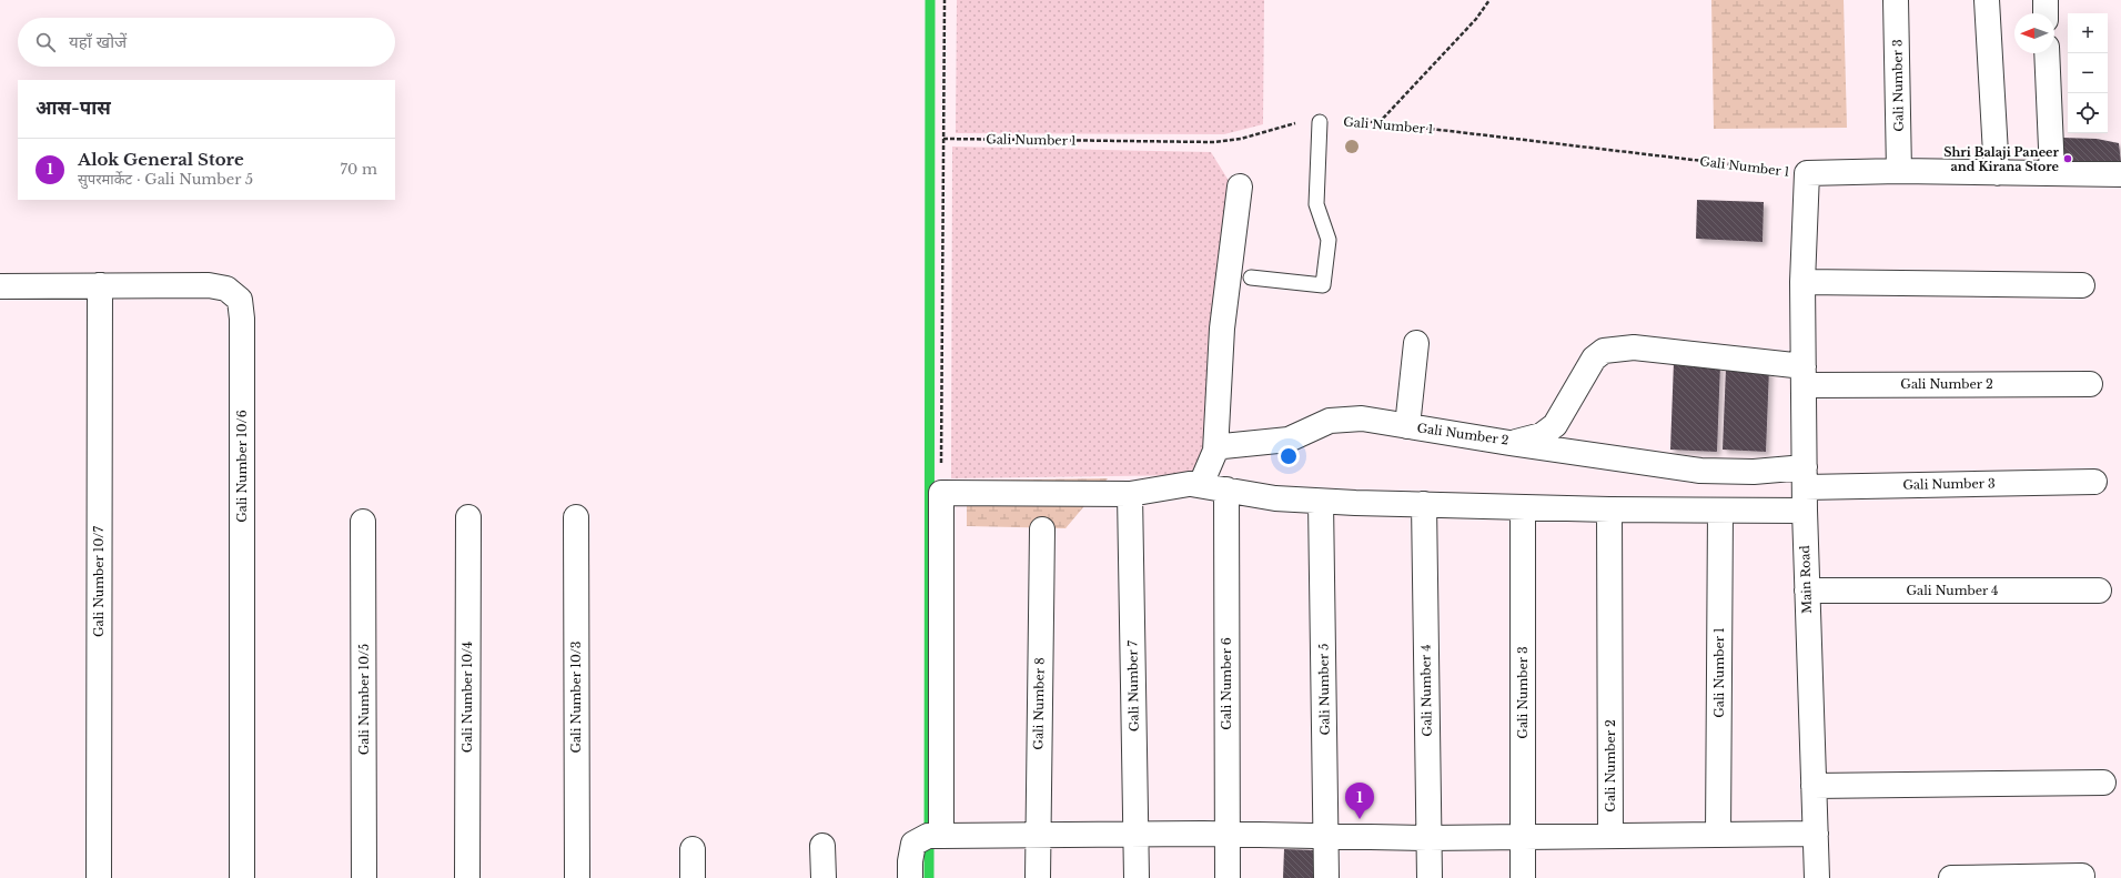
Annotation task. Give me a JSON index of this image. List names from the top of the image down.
{
  "streets": {
    "street": [
      "Gali Number 3",
      "Gali Number 1",
      "Gali Number 2",
      "Gali Number 10/6",
      "Main Road",
      "Gali Number 10/7",
      "Gali Number 4",
      "Gali Number 6",
      "Gali Number 7",
      "Gali Number 5",
      "Gali Number 10/4",
      "Gali Number 10/3",
      "Gali Number 10/5",
      "Gali Number 8"
    ]
  },
  "crossings": [
    ["Gali Number 3", "Main Road"],
    ["Gali Number 1", "Main Road"],
    ["Gali Number 2", "Main Road"],
    ["Gali Number 10/6", "Gali Number 10/7"],
    ["Main Road", "Gali Number 4"]
  ],
  "places": ["Shri Balaji Paneer and Kirana Store"],
  "north": "left",
  "page": {
    "map_buttons": ["+", "−"],
    "search": "यहाँ खोजें",
    "heading": "आस-पास",
    "list": [
      {
        "mark": "1",
        "name": "Alok General Store",
        "note": "सुपरमार्केट · Gali Number 5",
        "value": "70 m"
      }
    ],
    "pins": "1"
  }
}
